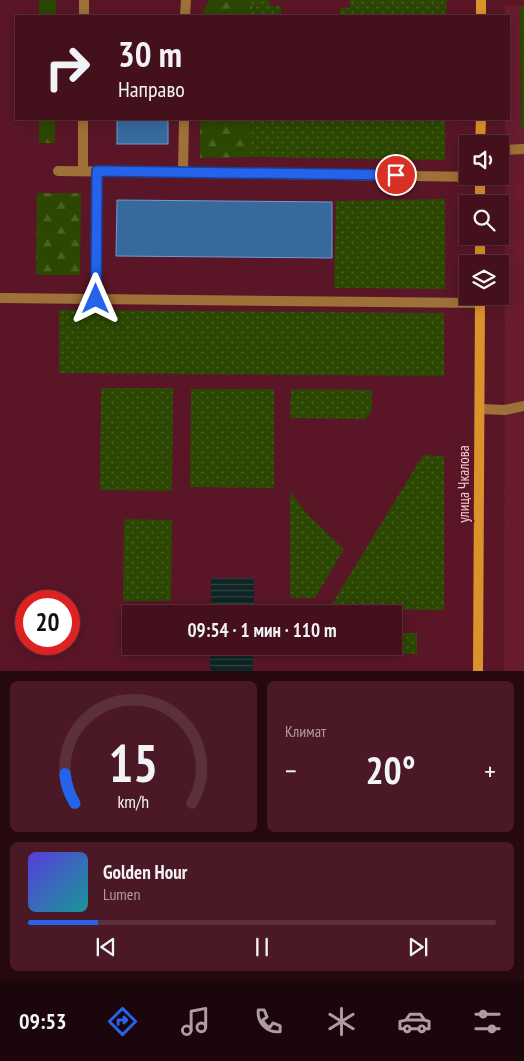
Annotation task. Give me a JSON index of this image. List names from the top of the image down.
{
  "streets": {
    "street": ["улица Чкалова"]
  },
  "page": {
    "turn": ["30 m", "Направо"],
    "limit": "20",
    "trip": "09:54 · 1 мин · 110 m",
    "tile": "Климат",
    "heat": ["−", "20°", "+"],
    "song": ["Golden Hour", "Lumen"],
    "tabs": "09:53",
    "gauge": ["15", "km/h"]
  }
}
